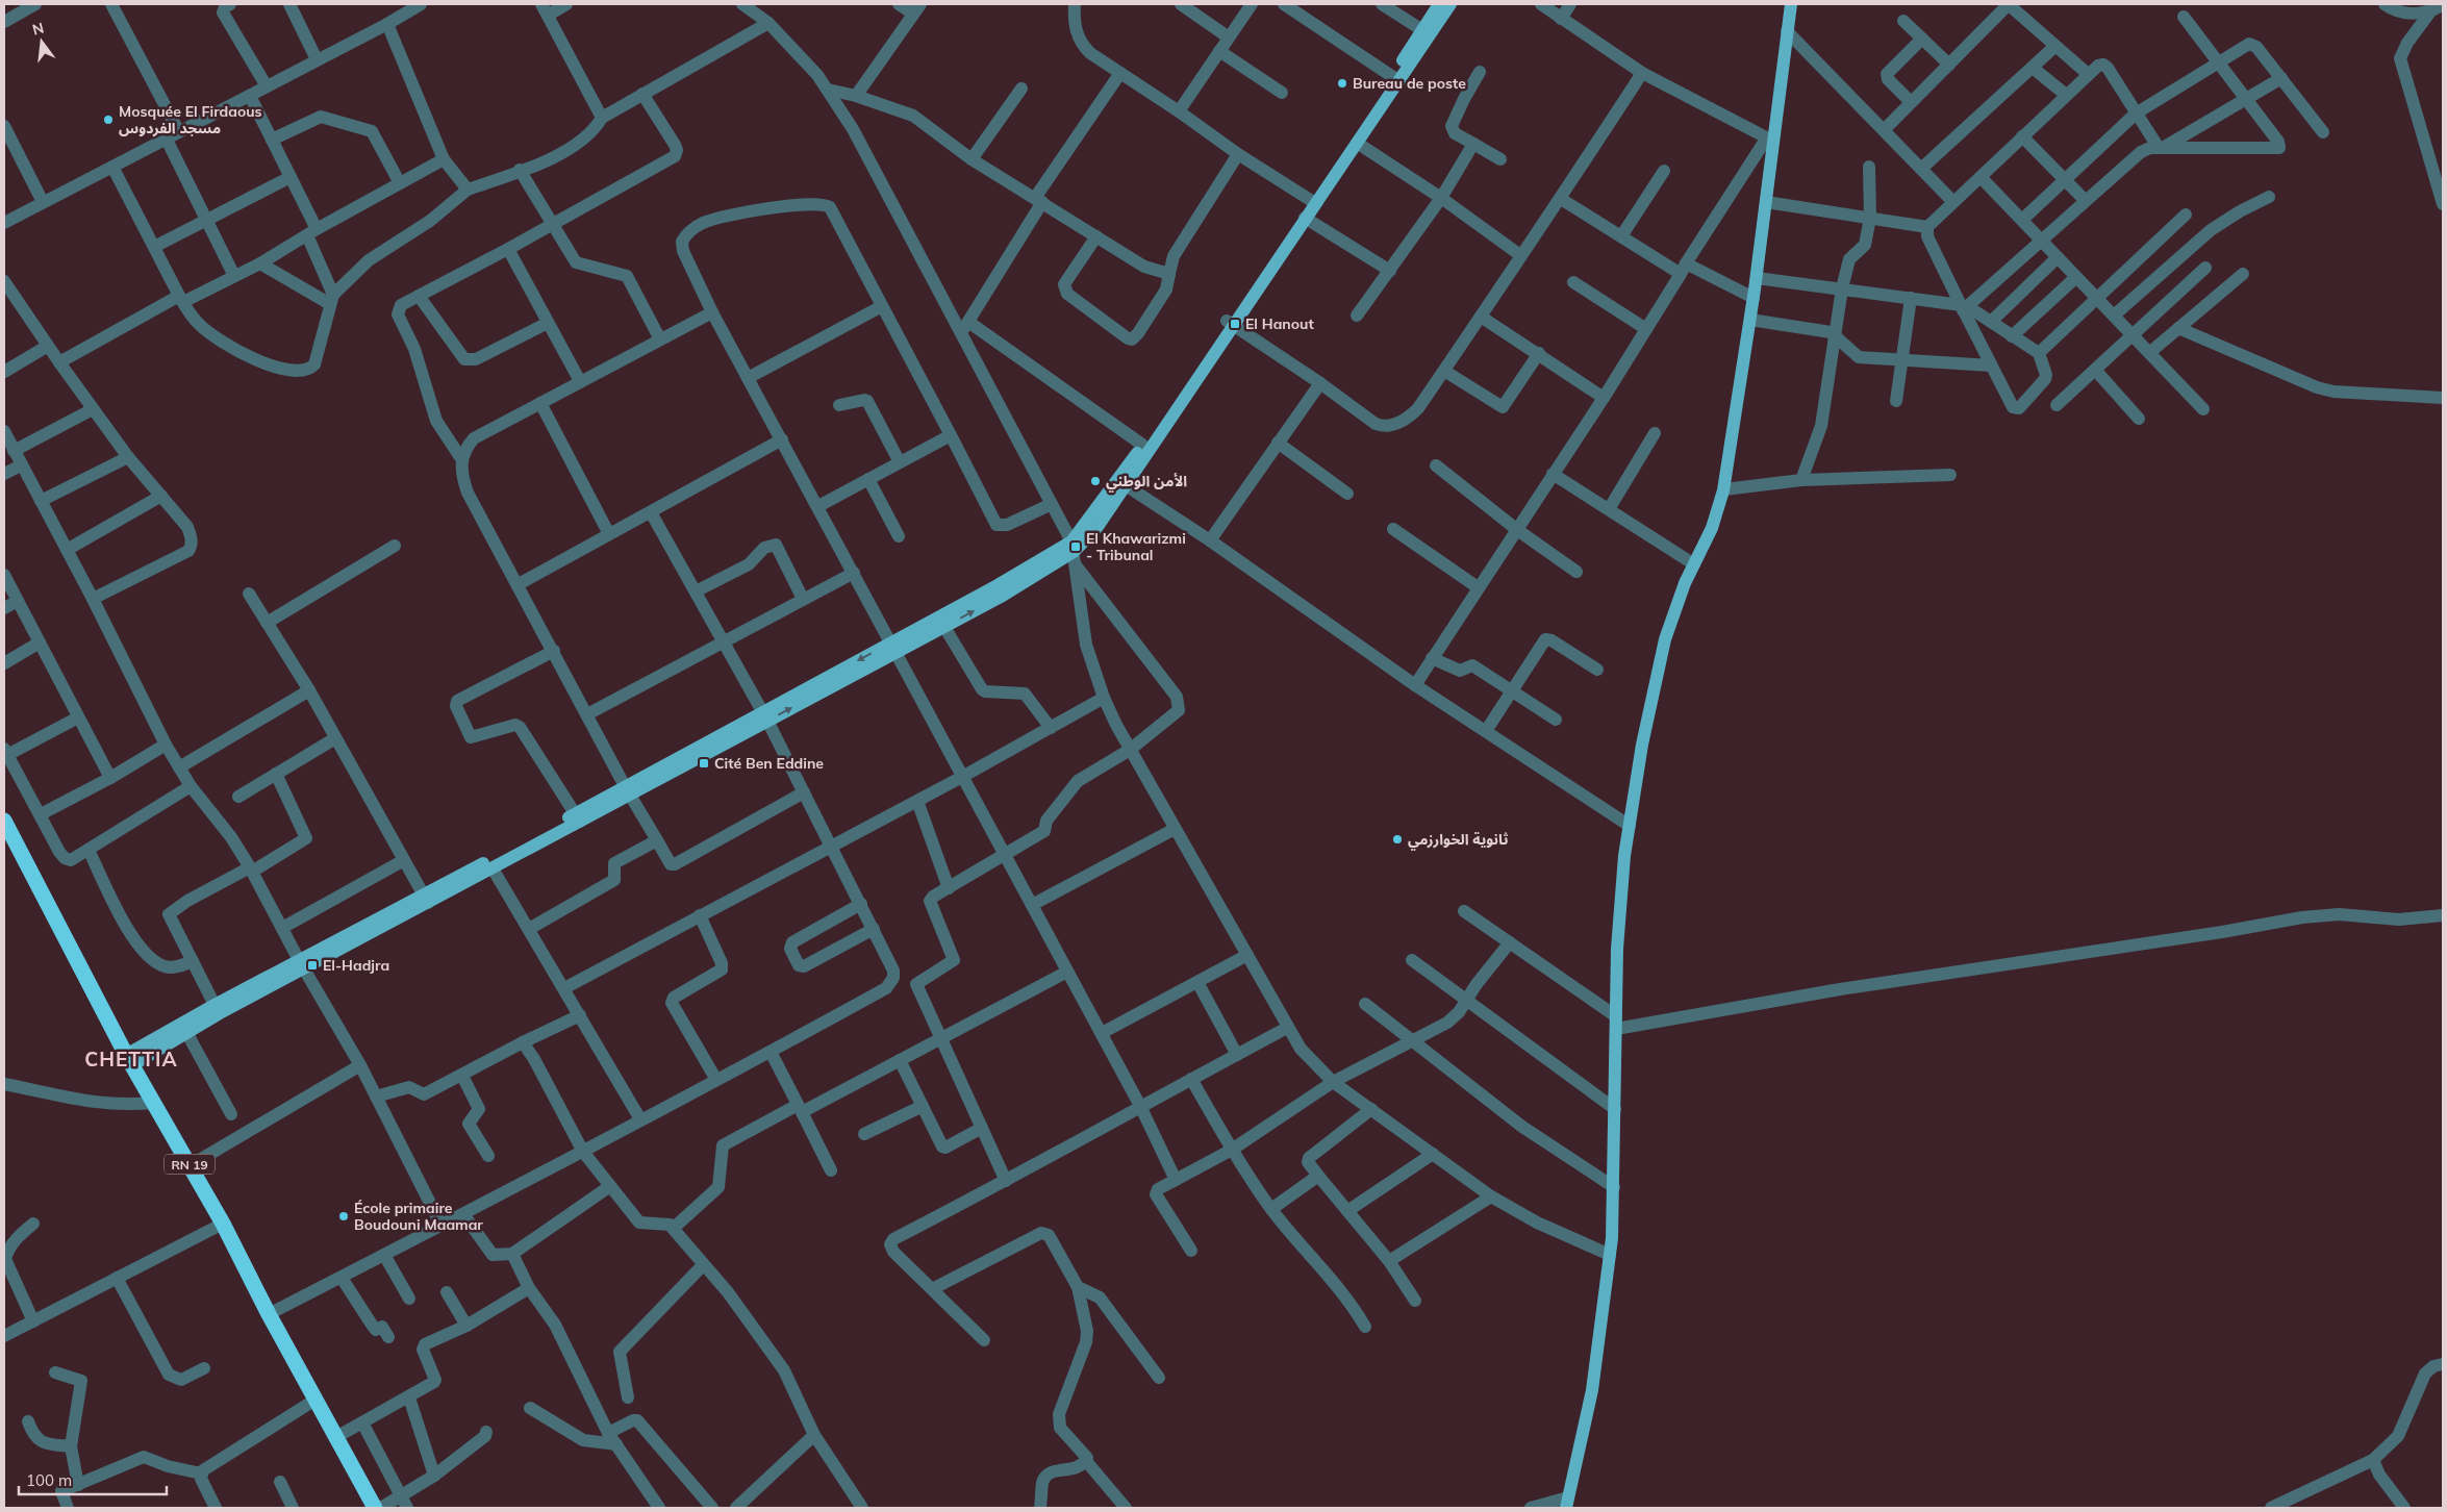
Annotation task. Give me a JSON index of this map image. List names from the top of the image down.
{
  "streets": {
    "highway": ["RN 19"]
  },
  "districts": ["CHETTIA"],
  "places": {
    "other": [
      "Bureau de poste",
      "Mosquée El Firdaous مسجد الفردوس",
      "الأمن الوطني",
      "ثانوية الخوارزمي",
      "École primaire Boudouni Maamar"
    ],
    "transit": [
      "El Hanout",
      "El Khawarizmi - Tribunal",
      "Cité Ben Eddine",
      "El-Hadjra"
    ]
  },
  "scale_bar": "100 m",
  "north": "top"
}
